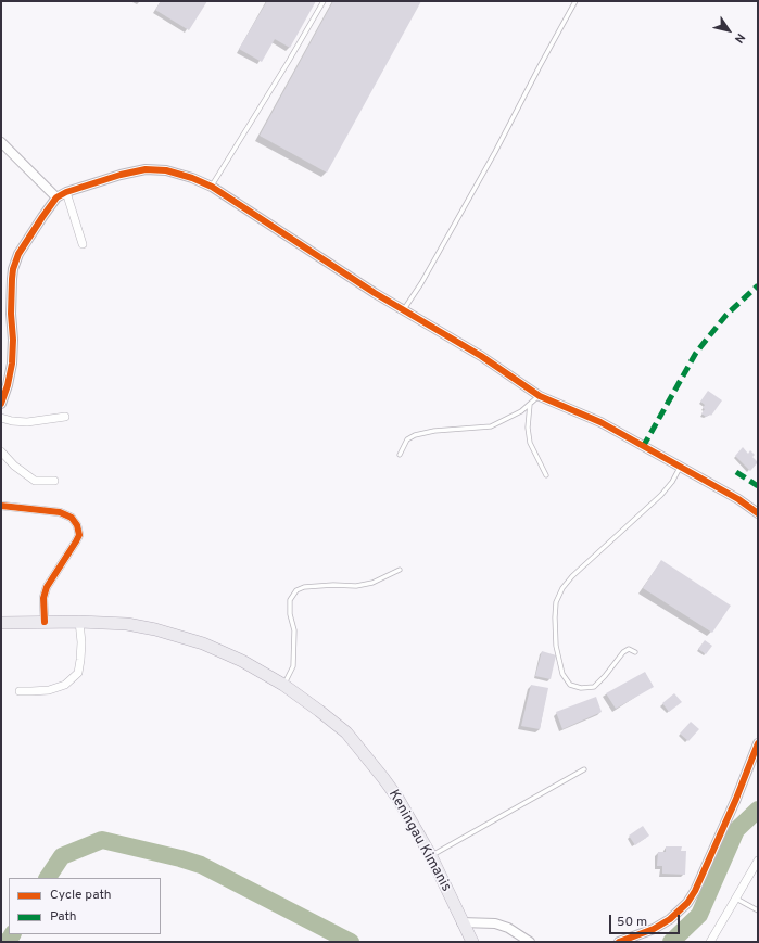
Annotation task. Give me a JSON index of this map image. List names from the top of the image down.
{
  "streets": {
    "main road": ["Keningau Kimanis"]
  },
  "legend": ["Cycle path", "Path"],
  "scale_bar": "50 m",
  "north": "bottom right"
}
